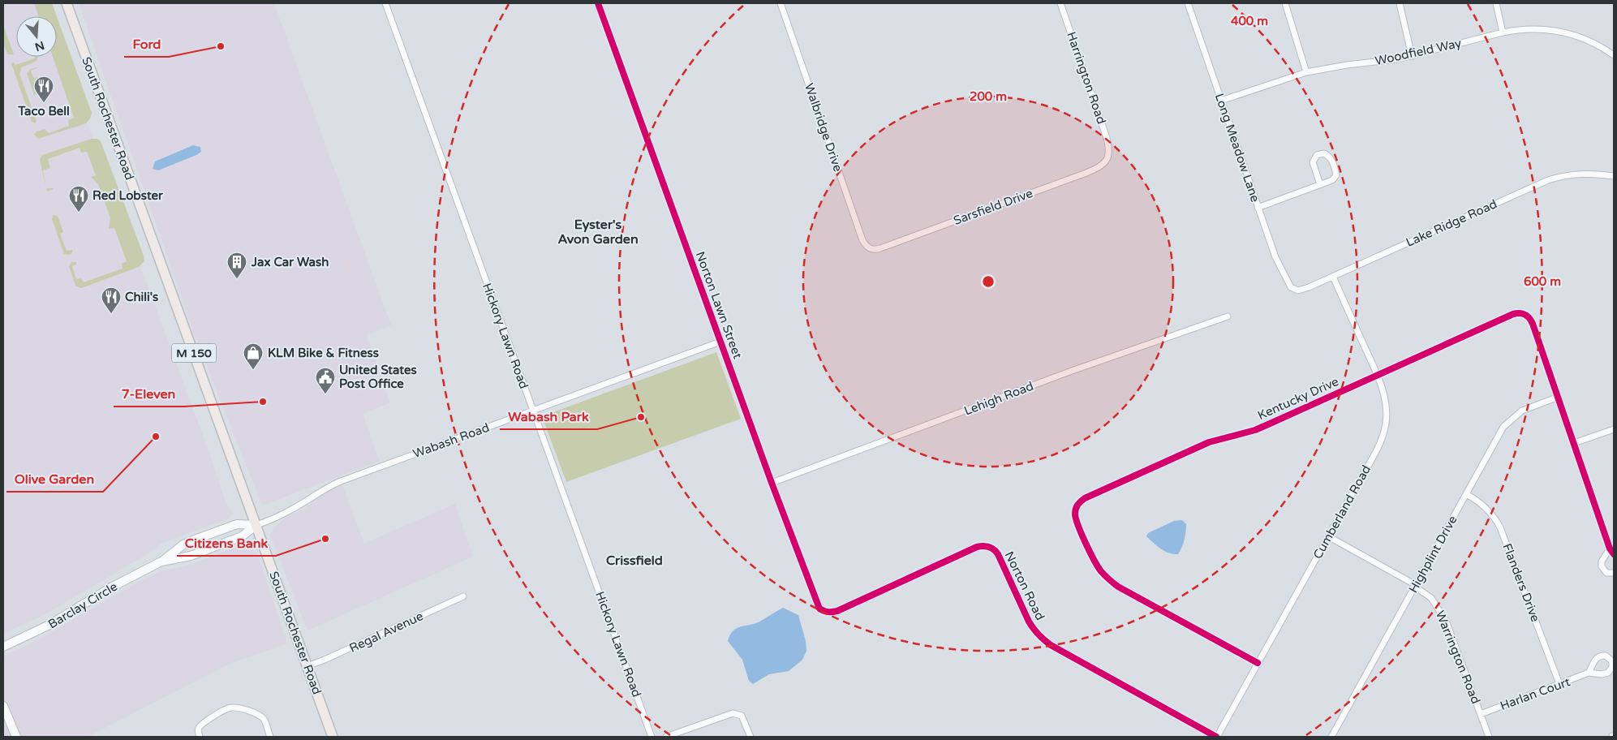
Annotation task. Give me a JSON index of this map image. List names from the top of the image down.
{
  "streets": {
    "main road": ["South Rochester Road", "M 150"],
    "street": [
      "Woodfield Way",
      "Harrington Road",
      "Walbridge Drive",
      "Long Meadow Lane",
      "Sarsfield Drive",
      "Lake Ridge Road",
      "Norton Lawn Street",
      "Hickory Lawn Road",
      "Lehigh Road",
      "Kentucky Drive",
      "Wabash Road",
      "Cumberland Road",
      "Highplint Drive",
      "Flanders Drive",
      "Norton Road",
      "Barclay Circle",
      "Regal Avenue",
      "Warrington Road",
      "Harlan Court"
    ]
  },
  "crossings": [
    ["Woodfield Way", "Long Meadow Lane"],
    ["Harrington Road", "Sarsfield Drive"],
    ["South Rochester Road", "Wabash Road"],
    ["South Rochester Road", "Barclay Circle"],
    ["South Rochester Road", "Regal Avenue"],
    ["Walbridge Drive", "Sarsfield Drive"],
    ["Long Meadow Lane", "Lake Ridge Road"],
    ["Lake Ridge Road", "Cumberland Road"],
    ["Norton Lawn Street", "Lehigh Road"],
    ["Norton Lawn Street", "Wabash Road"],
    ["Norton Lawn Street", "Norton Road"],
    ["Hickory Lawn Road", "Wabash Road"],
    ["Kentucky Drive", "Cumberland Road"],
    ["Kentucky Drive", "Highplint Drive"],
    ["Wabash Road", "Barclay Circle"],
    ["Cumberland Road", "Norton Road"],
    ["Cumberland Road", "Warrington Road"],
    ["Highplint Drive", "Flanders Drive"],
    ["Highplint Drive", "Warrington Road"],
    ["Flanders Drive", "Harlan Court"],
    ["Warrington Road", "Harlan Court"]
  ],
  "districts": ["Eyster's Avon Garden", "Crissfield"],
  "places": {
    "other": [
      "Ford",
      "7-Eleven",
      "Wabash Park",
      "Olive Garden",
      "Citizens Bank"
    ],
    "restaurant": ["Taco Bell", "Red Lobster", "Chili's"],
    "building": ["Jax Car Wash"],
    "shop": ["KLM Bike & Fitness"],
    "public building": ["United States Post Office"]
  },
  "north": "bottom",
  "rings": ["400 m", "200 m", "600 m"]
}
